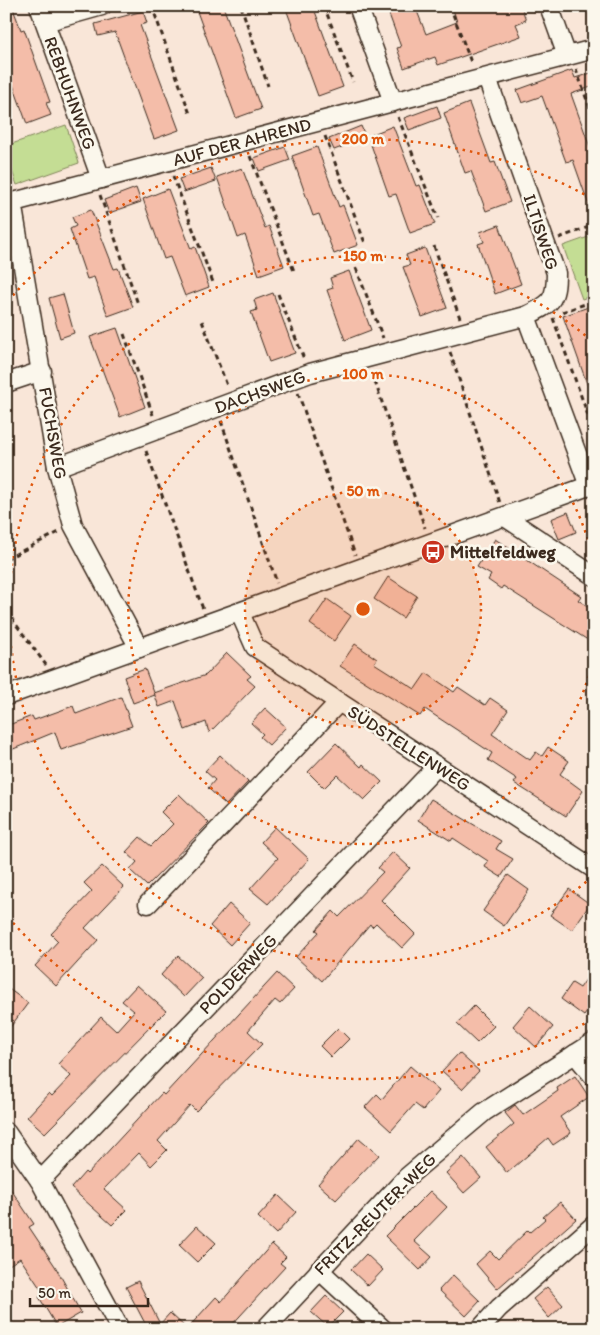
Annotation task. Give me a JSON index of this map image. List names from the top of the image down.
{
  "streets": {
    "street": [
      "REBHUHNWEG",
      "AUF DER AHREND",
      "ILTISWEG",
      "DACHSWEG",
      "FUCHSWEG",
      "SÜDSTELLENWEG",
      "POLDERWEG",
      "FRITZ-REUTER-WEG"
    ]
  },
  "crossings": [
    ["REBHUHNWEG", "AUF DER AHREND"],
    ["AUF DER AHREND", "ILTISWEG"],
    ["AUF DER AHREND", "FUCHSWEG"],
    ["ILTISWEG", "DACHSWEG"],
    ["DACHSWEG", "FUCHSWEG"],
    ["SÜDSTELLENWEG", "POLDERWEG"]
  ],
  "places": {
    "bus stop": ["Mittelfeldweg"]
  },
  "scale_bar": "50 m",
  "rings": [
    "200 m",
    "150 m",
    "100 m",
    "50 m"
  ]
}
